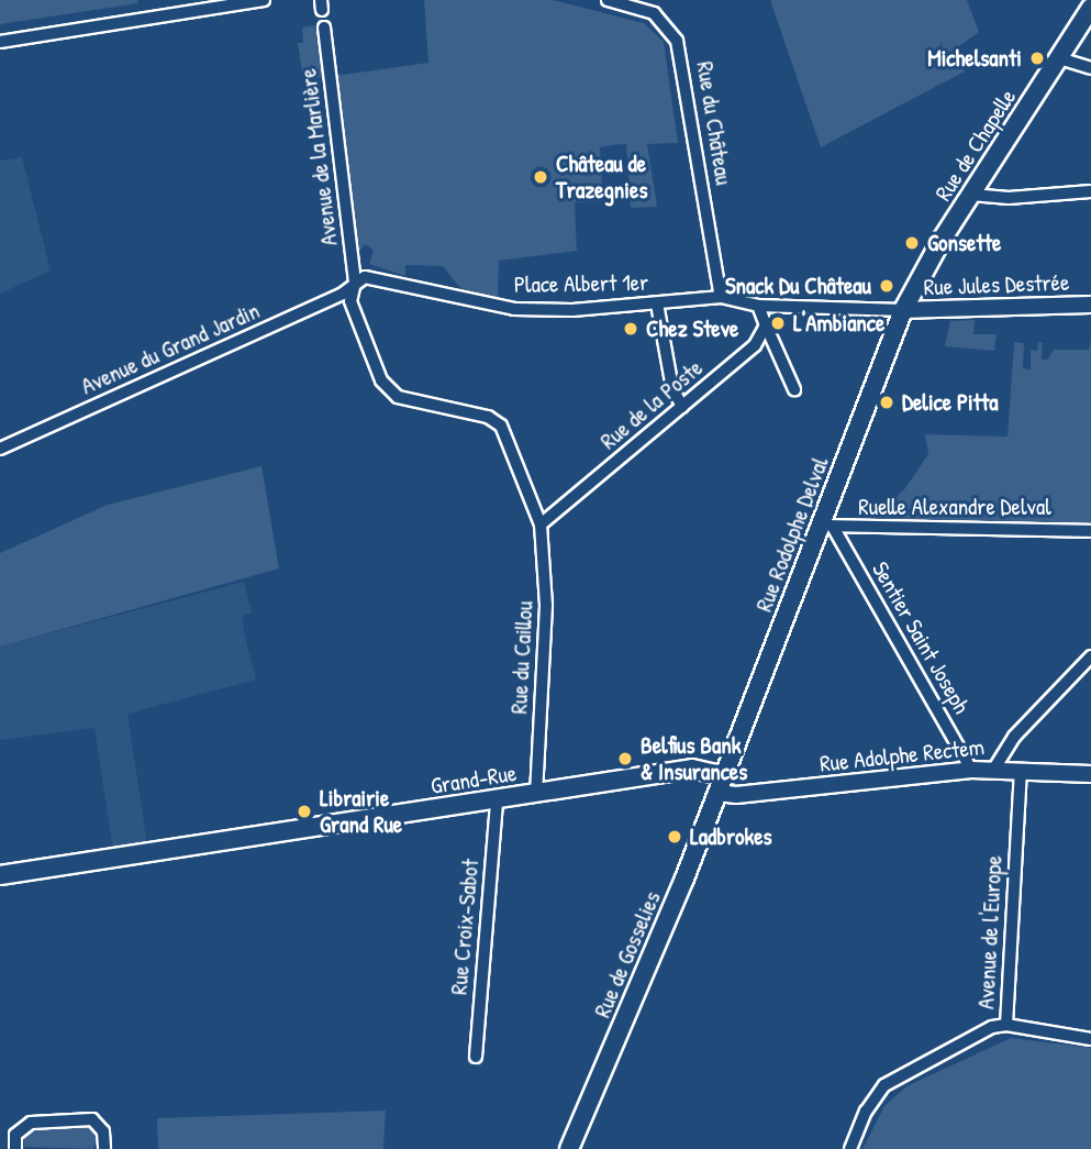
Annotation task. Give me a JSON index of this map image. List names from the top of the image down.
{
  "streets": {
    "main road": [
      "Rue de Chapelle",
      "Rue Rodolphe Delval",
      "Grand-Rue",
      "Rue de Gosselies"
    ],
    "street": [
      "Rue du Château",
      "Avenue de la Marlière",
      "Place Albert 1er",
      "Rue Jules Destrée",
      "Avenue du Grand Jardin",
      "Rue de la Poste",
      "Ruelle Alexandre Delval",
      "Sentier Saint Joseph",
      "Rue du Caillou",
      "Rue Adolphe Rectem",
      "Rue Croix-Sabot",
      "Avenue de l'Europe"
    ]
  },
  "crossings": [
    ["Rue du Château", "Place Albert 1er"],
    ["Rue de Chapelle", "Place Albert 1er"],
    ["Rue de Chapelle", "Rue Jules Destrée"],
    ["Rue de Chapelle", "Rue Rodolphe Delval"],
    ["Avenue de la Marlière", "Place Albert 1er"],
    ["Avenue de la Marlière", "Avenue du Grand Jardin"],
    ["Avenue de la Marlière", "Rue de la Poste"],
    ["Avenue de la Marlière", "Rue du Caillou"],
    ["Place Albert 1er", "Rue Jules Destrée"],
    ["Place Albert 1er", "Avenue du Grand Jardin"],
    ["Place Albert 1er", "Rue Rodolphe Delval"],
    ["Rue Jules Destrée", "Rue Rodolphe Delval"],
    ["Rue de la Poste", "Rue du Caillou"],
    ["Ruelle Alexandre Delval", "Rue Rodolphe Delval"],
    ["Ruelle Alexandre Delval", "Sentier Saint Joseph"],
    ["Rue Rodolphe Delval", "Sentier Saint Joseph"],
    ["Rue Rodolphe Delval", "Grand-Rue"],
    ["Rue Rodolphe Delval", "Rue de Gosselies"],
    ["Sentier Saint Joseph", "Rue Adolphe Rectem"],
    ["Rue du Caillou", "Grand-Rue"],
    ["Rue Adolphe Rectem", "Avenue de l'Europe"],
    ["Rue Adolphe Rectem", "Rue de Gosselies"],
    ["Grand-Rue", "Rue Croix-Sabot"],
    ["Grand-Rue", "Rue de Gosselies"]
  ],
  "places": [
    "Michelsanti",
    "Château de Trazegnies",
    "Gonsette",
    "Snack Du Château",
    "L'Ambiance",
    "Chez Steve",
    "Delice Pitta",
    "Belfius Bank & Insurances",
    "Librairie Grand Rue",
    "Ladbrokes"
  ]
}
